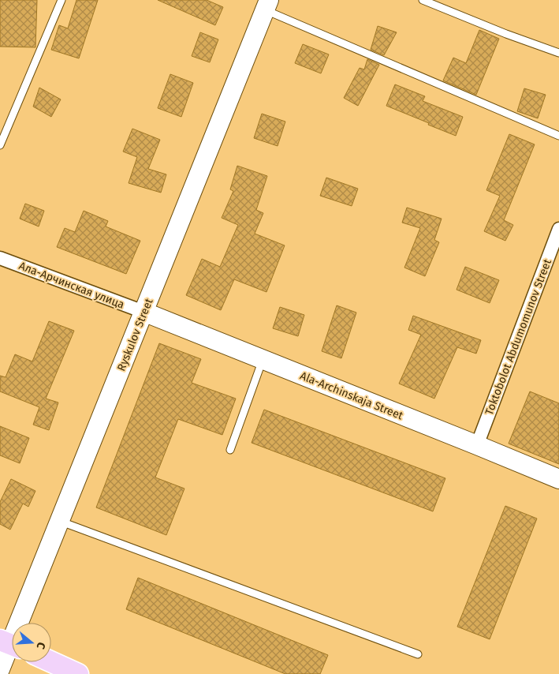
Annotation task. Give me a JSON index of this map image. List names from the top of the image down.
{
  "streets": {
    "main road": ["Ryskulov Street", "Ala-Archinskaja Street"],
    "street": ["Ала-Арчинская улица", "Toktobolot Abdumomunov Street"]
  },
  "crossings": [
    ["Ала-Арчинская улица", "Ryskulov Street"],
    ["Ала-Арчинская улица", "Ala-Archinskaja Street"],
    ["Ryskulov Street", "Ala-Archinskaja Street"],
    ["Toktobolot Abdumomunov Street", "Ala-Archinskaja Street"]
  ],
  "north": "right"
}
